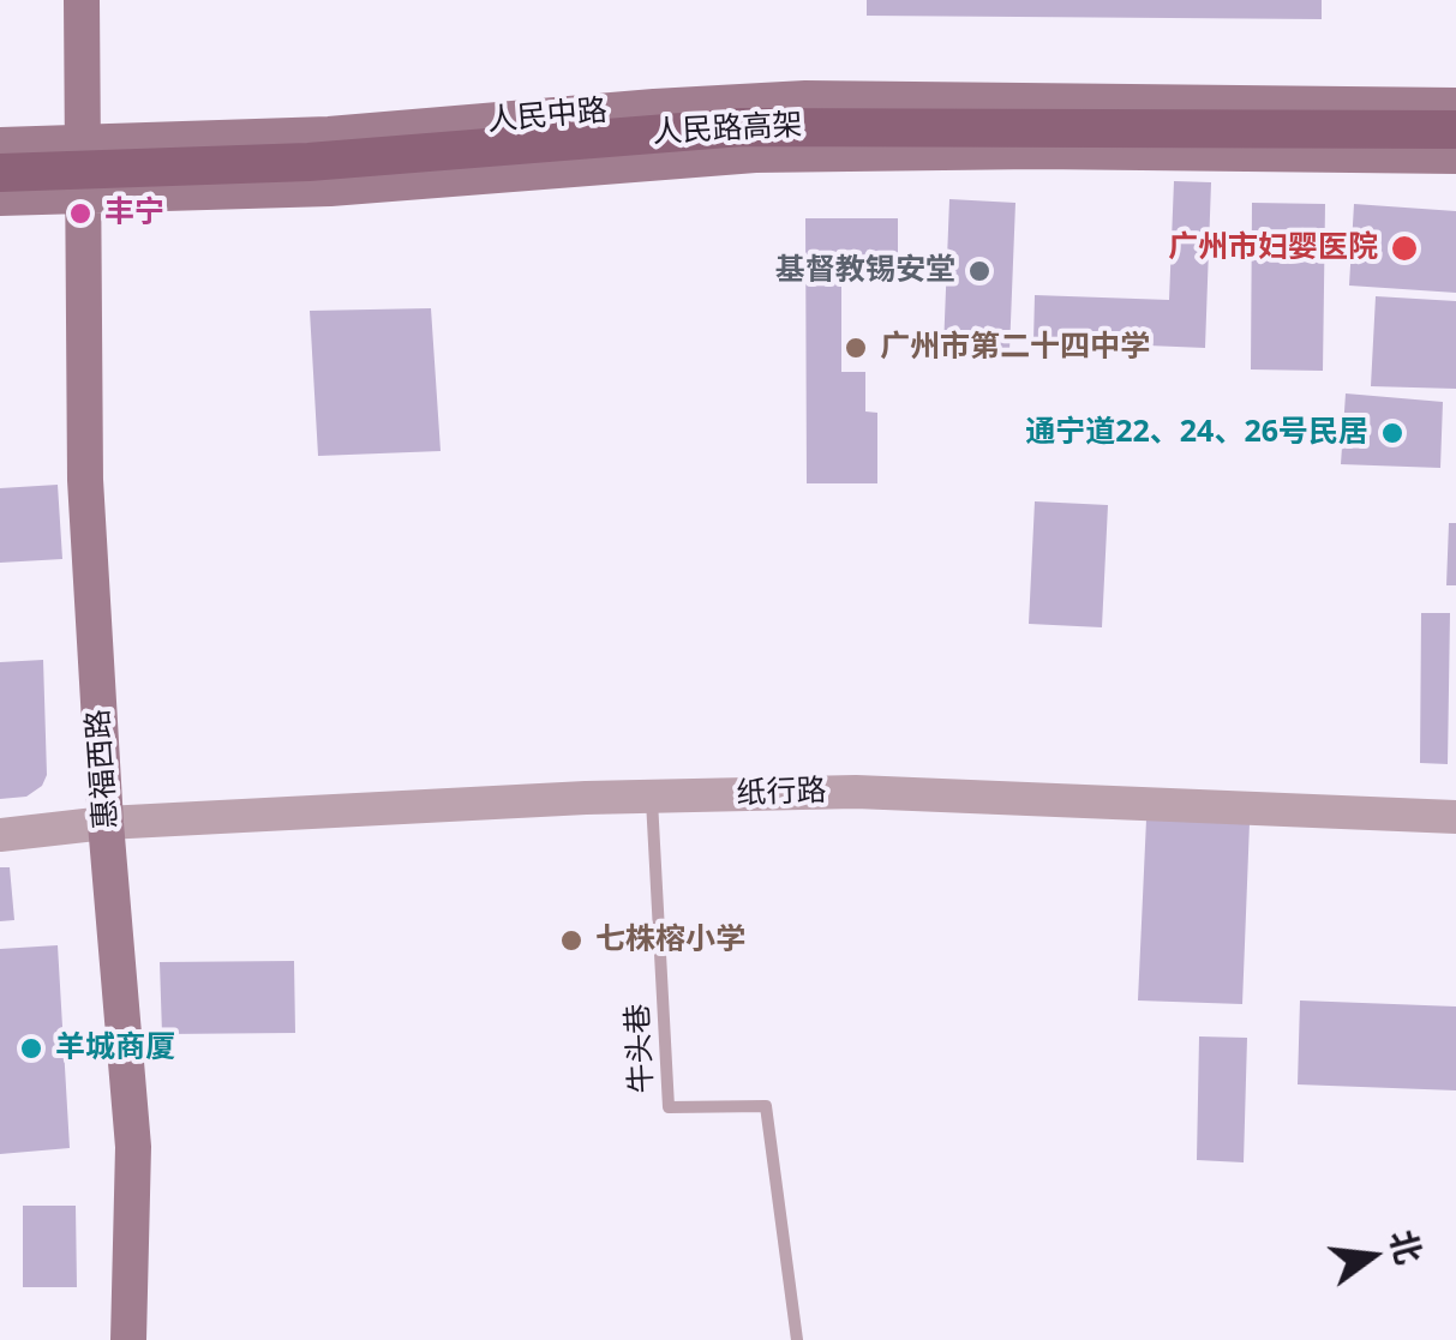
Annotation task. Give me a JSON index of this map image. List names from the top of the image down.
{
  "streets": {
    "main road": ["人民中路", "人民路高架", "惠福西路"],
    "street": ["纸行路"],
    "lane": ["牛头巷"]
  },
  "crossings": [
    ["人民中路", "惠福西路"],
    ["惠福西路", "纸行路"],
    ["纸行路", "牛头巷"]
  ],
  "places": [
    "丰宁",
    "广州市妇婴医院",
    "基督教锡安堂",
    "广州市第二十四中学",
    "通宁道22、24、26号民居",
    "七株榕小学",
    "羊城商厦"
  ],
  "north": "right"
}
